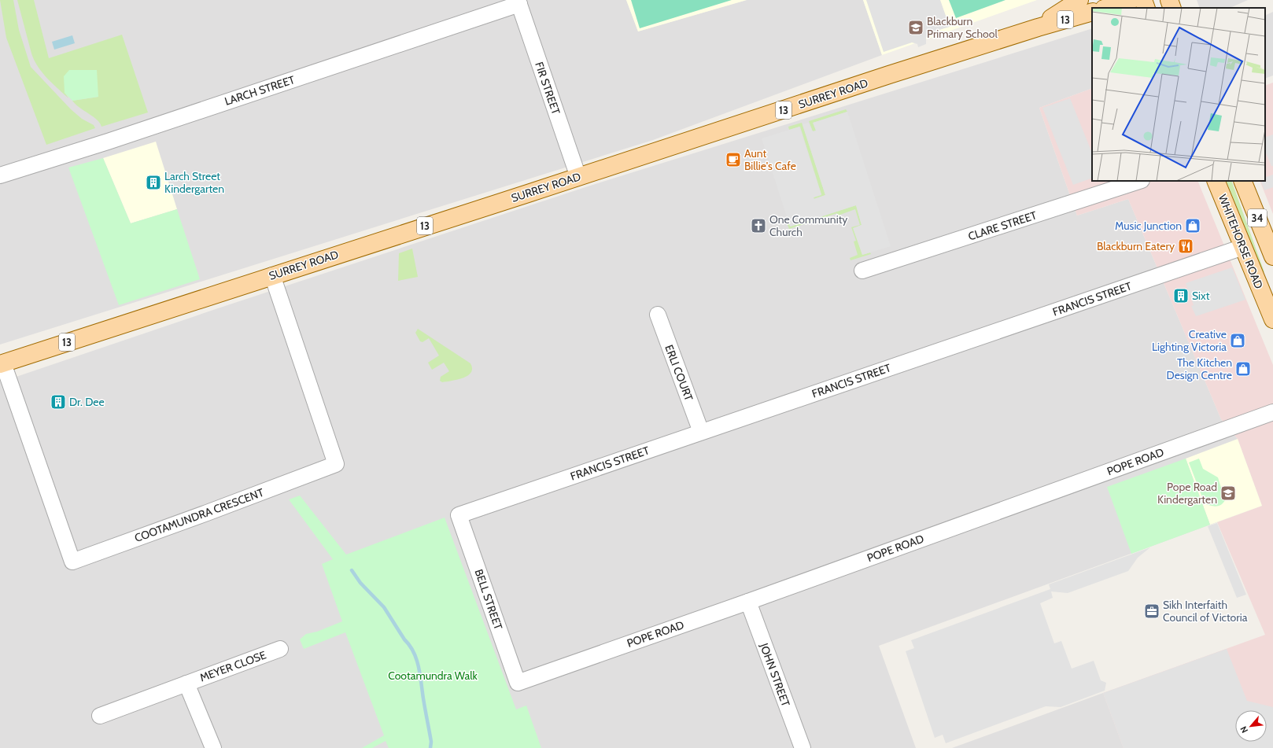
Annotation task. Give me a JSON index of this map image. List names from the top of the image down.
{
  "streets": {
    "main road": [
      "13",
      "SURREY ROAD",
      "34",
      "WHITEHORSE ROAD"
    ],
    "street": [
      "FIR STREET",
      "LARCH STREET",
      "CLARE STREET",
      "FRANCIS STREET",
      "ERLI COURT",
      "POPE ROAD",
      "COOTAMUNDRA CRESCENT",
      "BELL STREET",
      "MEYER CLOSE",
      "JOHN STREET"
    ]
  },
  "crossings": [
    ["FIR STREET", "LARCH STREET"],
    ["FIR STREET", "SURREY ROAD"],
    ["SURREY ROAD", "COOTAMUNDRA CRESCENT"],
    ["WHITEHORSE ROAD", "FRANCIS STREET"],
    ["FRANCIS STREET", "ERLI COURT"],
    ["FRANCIS STREET", "BELL STREET"],
    ["POPE ROAD", "BELL STREET"],
    ["POPE ROAD", "JOHN STREET"]
  ],
  "parks": ["Cootamundra Walk"],
  "places": {
    "school or university": ["Blackburn Primary School", "Pope Road Kindergarten"],
    "cafe": ["Aunt Billie's Cafe"],
    "building": ["Larch Street Kindergarten", "Sixt", "Dr. Dee"],
    "church": ["One Community Church"],
    "shop": ["Music Junction", "Creative Lighting Victoria", "The Kitchen Design Centre"],
    "restaurant": ["Blackburn Eatery"],
    "office": ["Sikh Interfaith Council of Victoria"]
  },
  "north": "bottom left"
}
